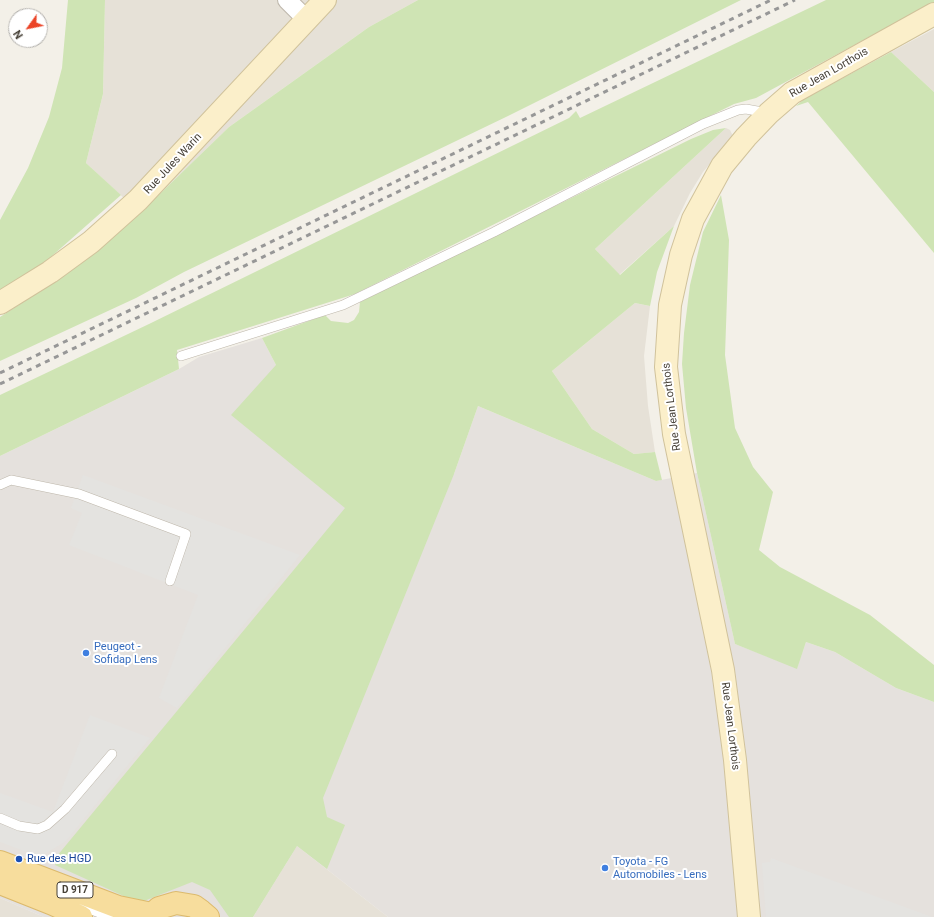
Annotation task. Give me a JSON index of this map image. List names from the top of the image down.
{
  "streets": {
    "main road": ["D 917"],
    "street": ["Rue Jean Lorthois", "Rue Jules Warin"]
  },
  "places": ["Peugeot - Sofidap Lens", "Rue des HGD", "Toyota - FG Automobiles - Lens"],
  "north": "bottom left"
}
